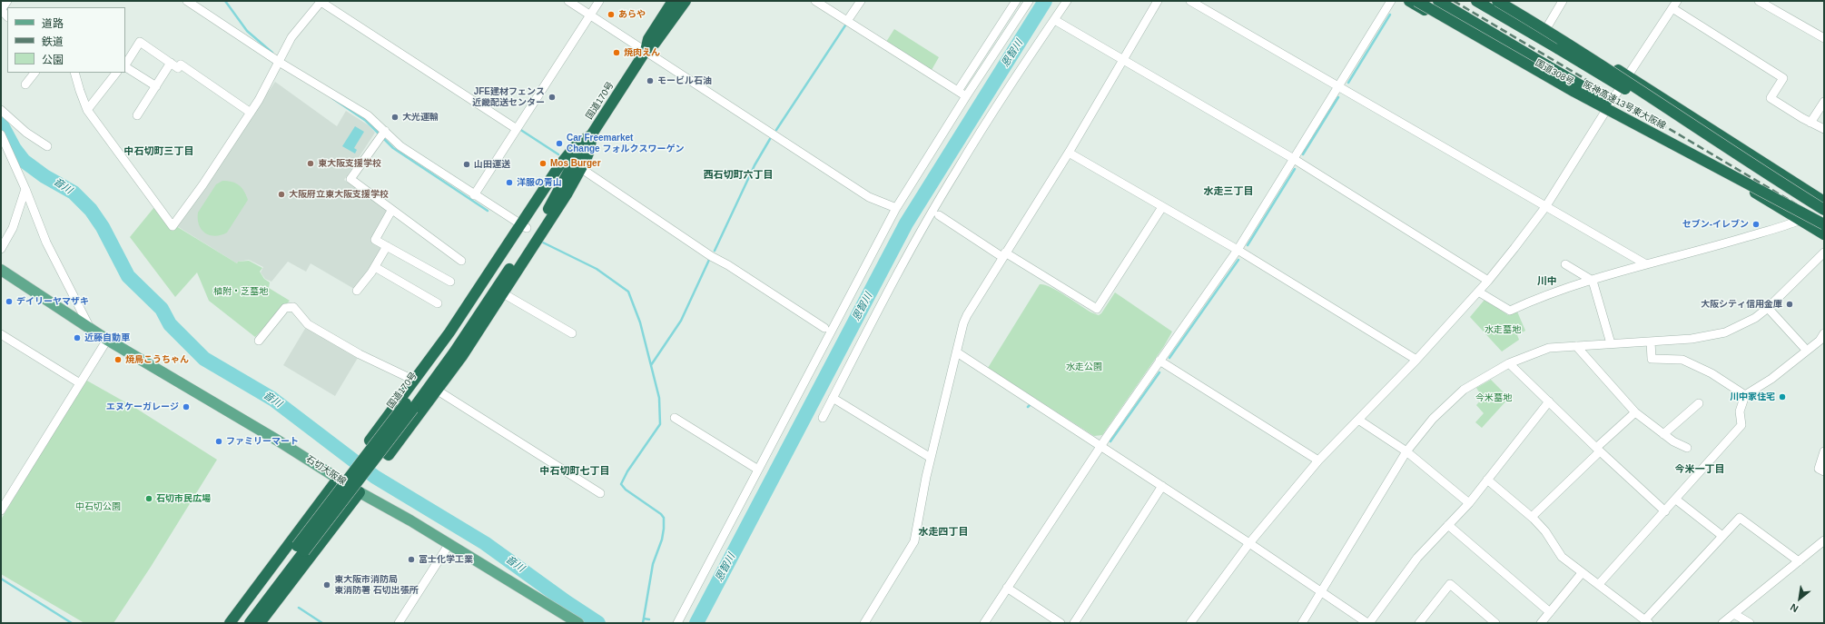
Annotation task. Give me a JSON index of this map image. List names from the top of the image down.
{
  "streets": {
    "highway": ["国道308号", "国道170号", "阪神高速13号東大阪線"],
    "main road": ["石切大阪線"]
  },
  "districts": [
    "中石切町三丁目",
    "西石切町六丁目",
    "水走三丁目",
    "川中",
    "今米一丁目",
    "中石切町七丁目",
    "水走四丁目"
  ],
  "water": ["恩智川", "音川"],
  "parks": [
    "植附・芝墓地",
    "水走墓地",
    "水走公園",
    "今米墓地",
    "中石切公園"
  ],
  "places": [
    "あらや",
    "焼肉えん",
    "モービル石油",
    "JFE建材フェンス 近畿配送センター",
    "大光運輸",
    "Car Freemarket Change フォルクスワーゲン",
    "東大阪支援学校",
    "Mos Burger",
    "山田運送",
    "洋服の青山",
    "大阪府立東大阪支援学校",
    "セブン-イレブン",
    "デイリーヤマザキ",
    "大阪シティ信用金庫",
    "近藤自動車",
    "焼鳥こうちゃん",
    "川中家住宅",
    "エヌケーガレージ",
    "ファミリーマート",
    "石切市民広場",
    "冨士化学工業",
    "東大阪市消防局 東消防署 石切出張所"
  ],
  "legend": ["道路", "鉄道", "公園"],
  "north": "bottom left"
}
